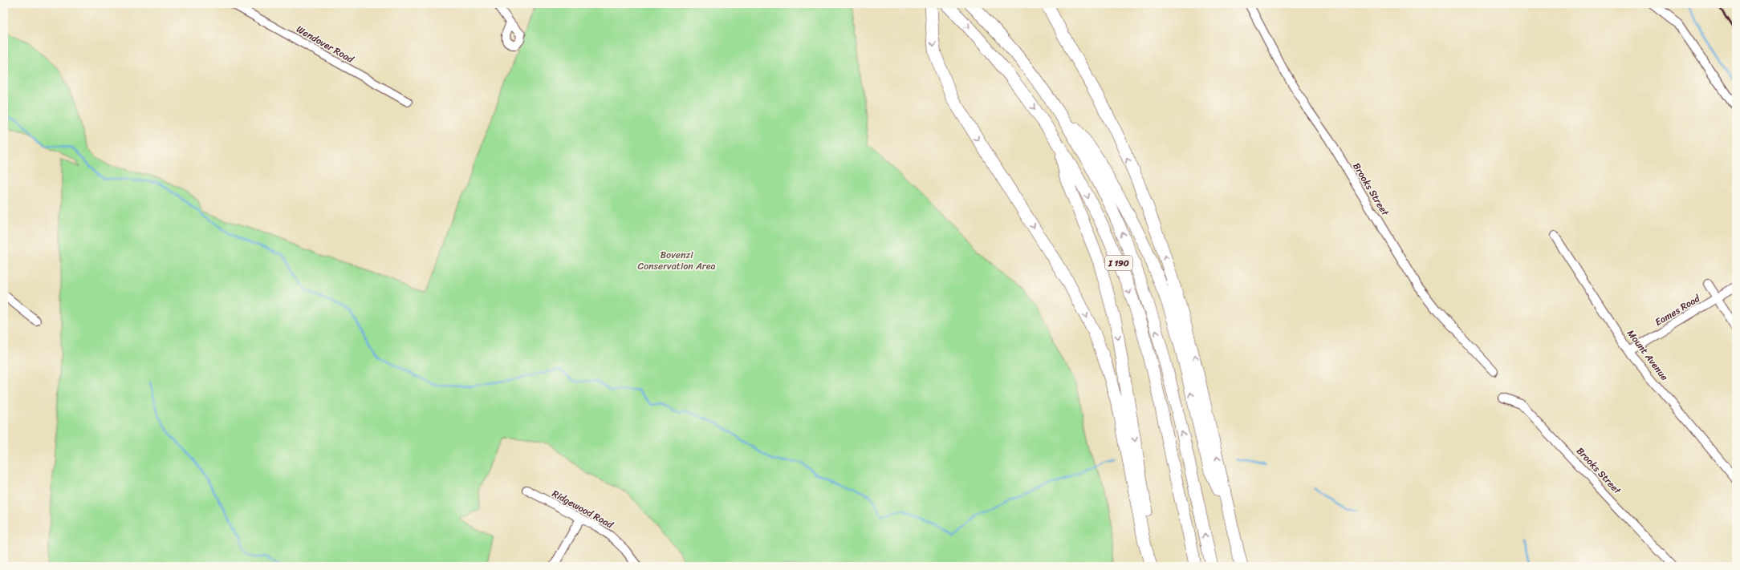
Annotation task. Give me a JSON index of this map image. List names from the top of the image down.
{
  "streets": {
    "highway": ["I 190"],
    "street": [
      "Wendover Road",
      "Brooks Street",
      "Eames Road",
      "Mount Avenue",
      "Ridgewood Road"
    ]
  },
  "crossings": [
    ["Eames Road", "Mount Avenue"]
  ],
  "parks": ["Bovenzi Conservation Area"]
}
